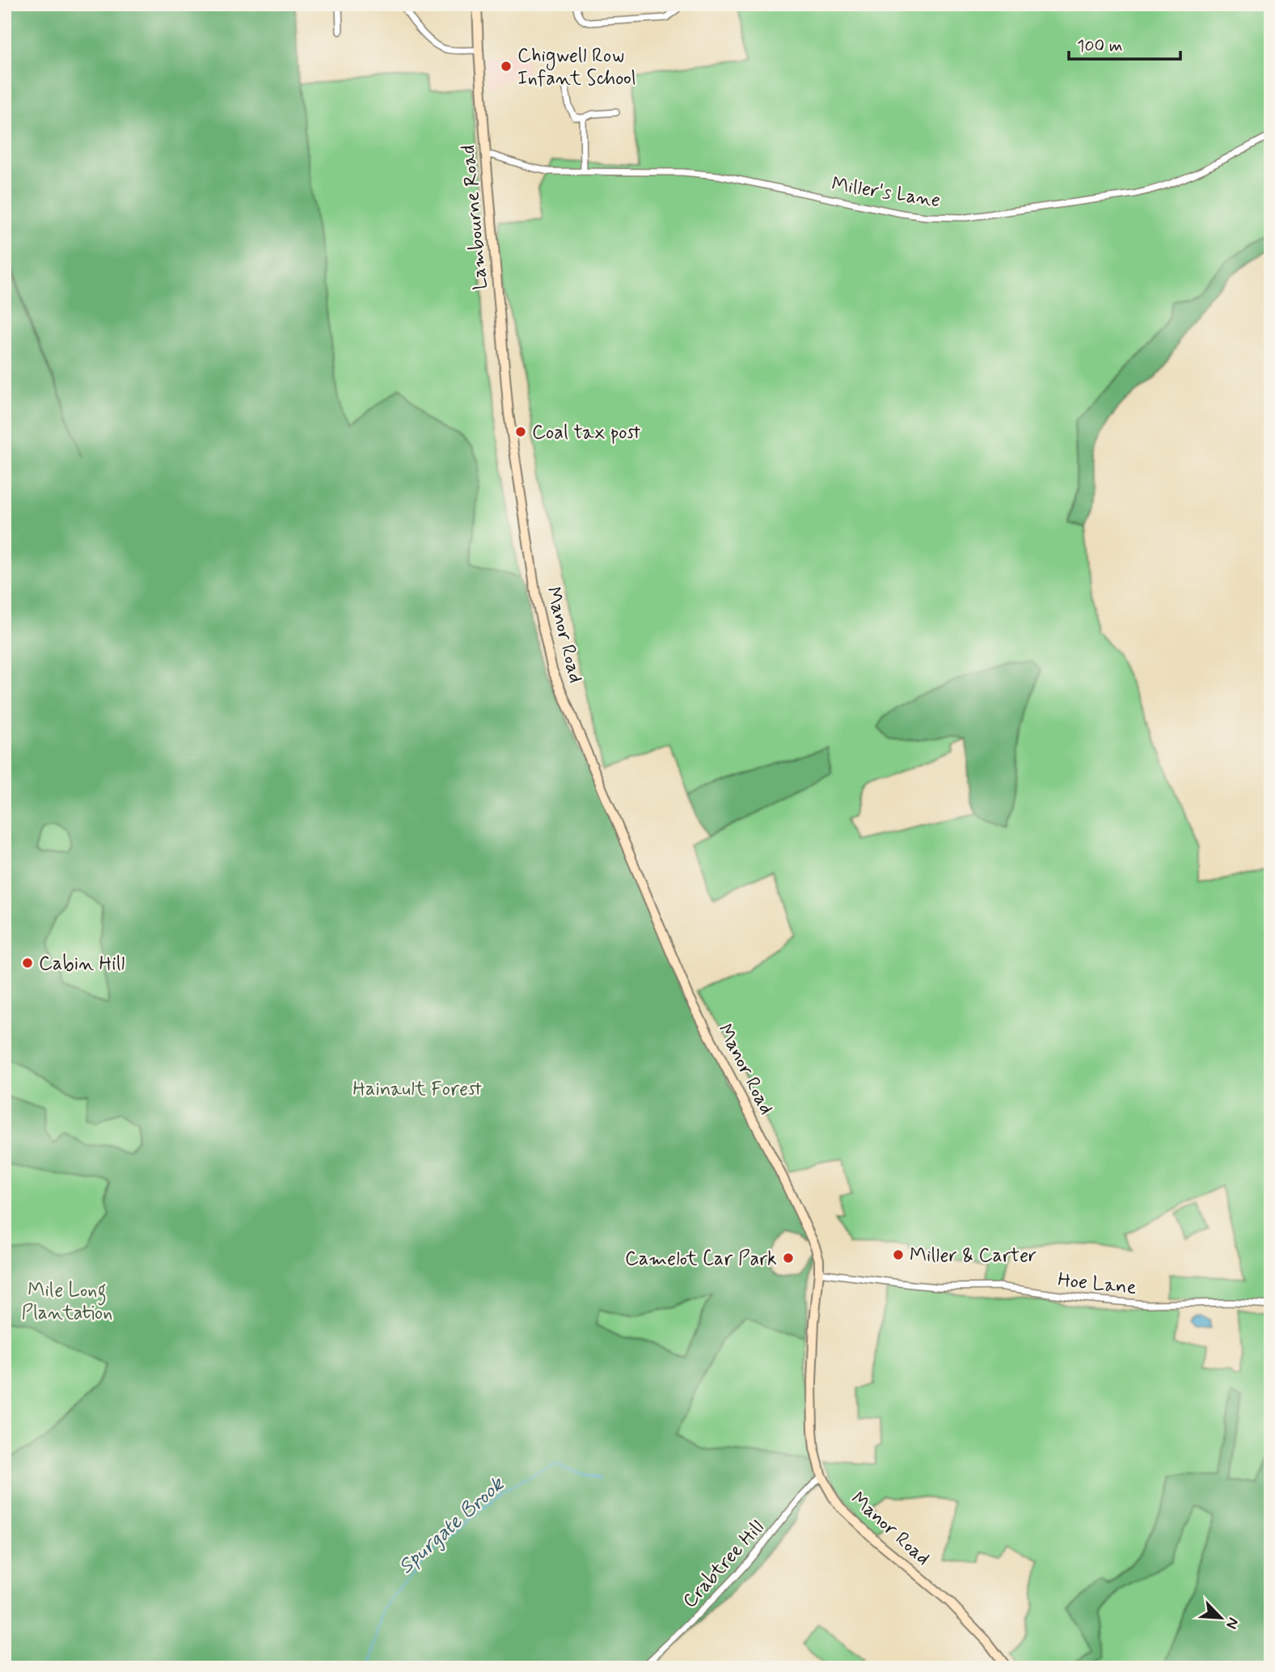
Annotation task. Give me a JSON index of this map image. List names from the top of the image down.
{
  "streets": {
    "street": [
      "Miller's Lane",
      "Lambourne Road",
      "Manor Road",
      "Hoe Lane",
      "Crabtree Hill"
    ]
  },
  "crossings": [
    ["Miller's Lane", "Lambourne Road"],
    ["Lambourne Road", "Manor Road"],
    ["Manor Road", "Hoe Lane"],
    ["Manor Road", "Crabtree Hill"]
  ],
  "water": ["Spurgate Brook"],
  "parks": ["Hainault Forest", "Mile Long Plantation"],
  "places": [
    "Chigwell Row Infant School",
    "Coal tax post",
    "Cabin Hill",
    "Miller & Carter",
    "Camelot Car Park"
  ],
  "scale_bar": "100 m",
  "north": "bottom right"
}
